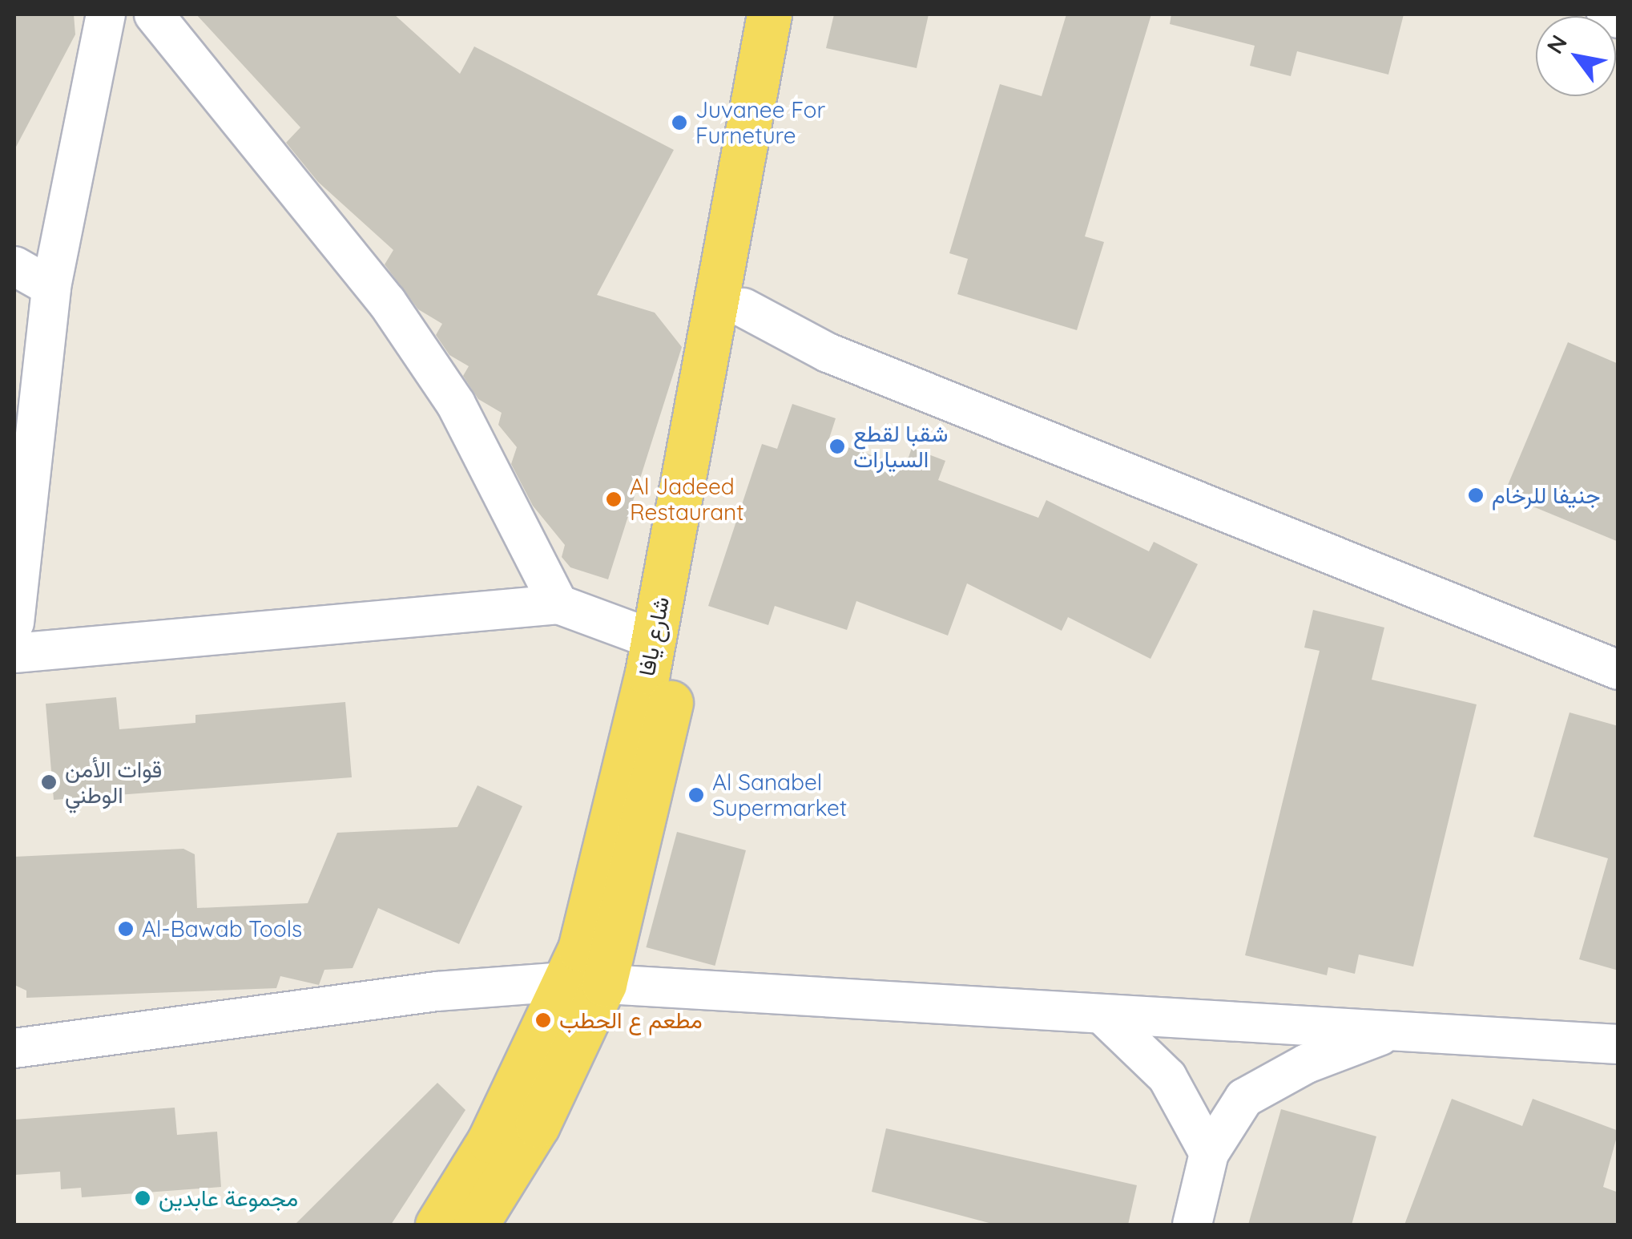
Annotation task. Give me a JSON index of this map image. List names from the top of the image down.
{
  "streets": {
    "main road": ["شارع يافا"]
  },
  "places": [
    "Juvanee For Furneture",
    "شقبا لقطع السيارات",
    "جنيفا للرخام",
    "Al Jadeed Restaurant",
    "قوات الأمن الوطني",
    "Al Sanabel Supermarket",
    "Al-Bawab Tools",
    "مطعم ع الحطب",
    "مجموعة عابدين"
  ],
  "north": "top left"
}
